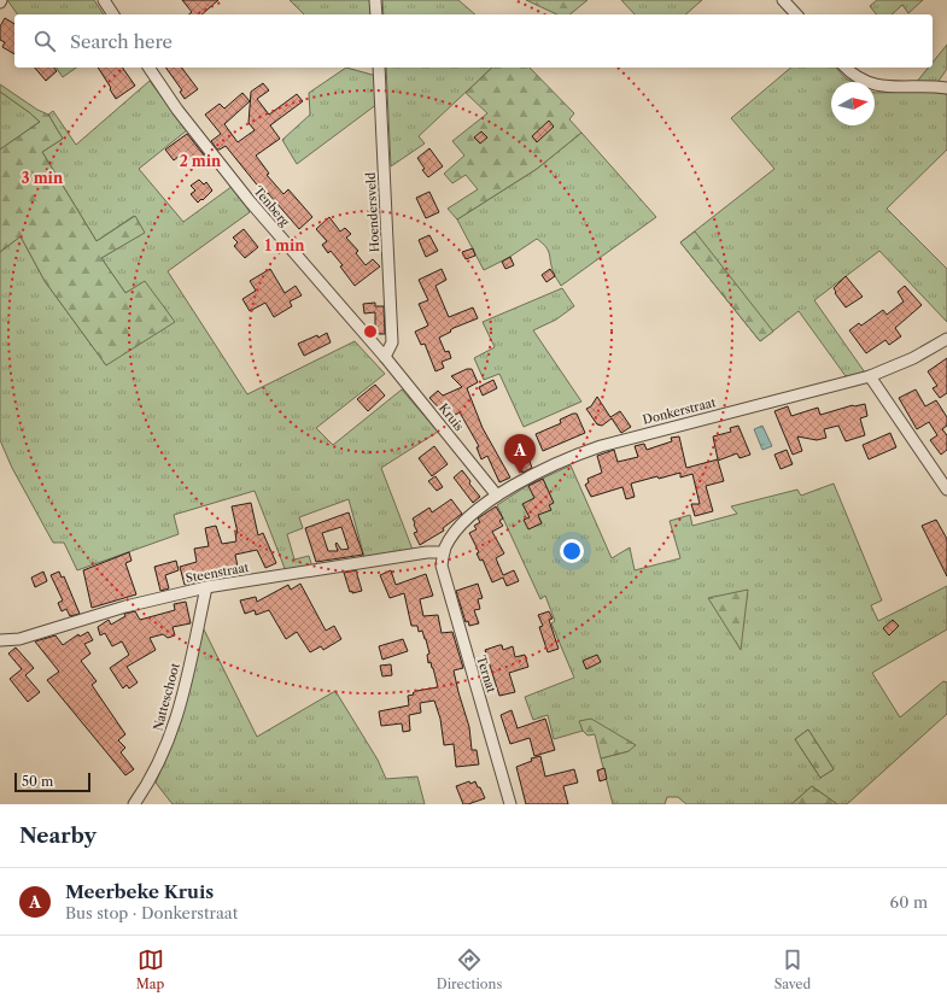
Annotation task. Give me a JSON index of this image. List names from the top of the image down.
{
  "streets": {
    "street": [
      "Tenberg",
      "Hoendersveld",
      "Donkerstraat",
      "Kruis",
      "Steenstraat",
      "Ternat",
      "Natteschoot"
    ]
  },
  "crossings": [
    ["Tenberg", "Hoendersveld"],
    ["Tenberg", "Kruis"],
    ["Hoendersveld", "Kruis"],
    ["Donkerstraat", "Kruis"],
    ["Donkerstraat", "Steenstraat"],
    ["Donkerstraat", "Ternat"],
    ["Steenstraat", "Ternat"],
    ["Steenstraat", "Natteschoot"]
  ],
  "scale_bar": "50 m",
  "north": "right",
  "page": {
    "search": "Search here",
    "pins": "A",
    "scale": "50 m",
    "heading": "Nearby",
    "list": [
      {
        "mark": "A",
        "name": "Meerbeke Kruis",
        "note": "Bus stop · Donkerstraat",
        "value": "60 m"
      }
    ],
    "nav": ["Map", "Directions", "Saved"]
  },
  "rings": ["2 min", "3 min", "1 min"]
}
